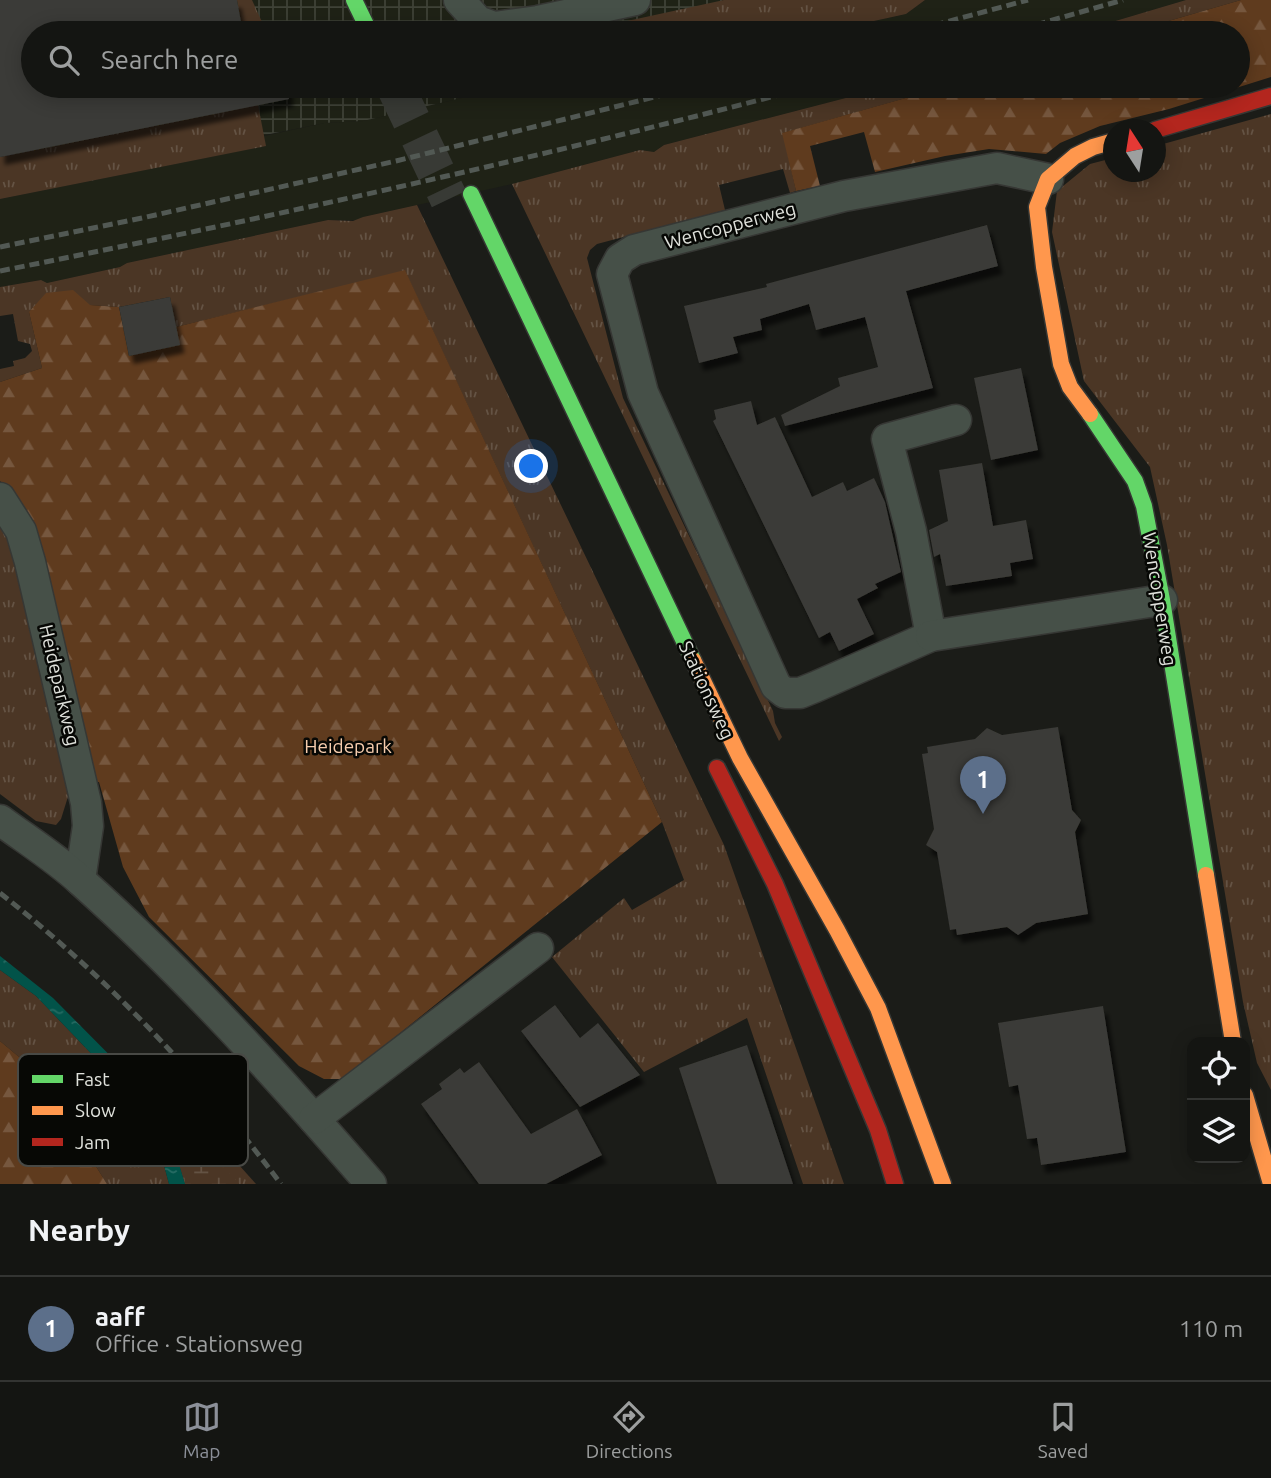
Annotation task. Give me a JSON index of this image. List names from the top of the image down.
{
  "streets": {
    "main road": ["Wencopperweg", "Stationsweg"],
    "street": ["Heideparkweg"]
  },
  "parks": ["Heidepark"],
  "legend": ["Fast", "Slow", "Jam"],
  "north": "top",
  "page": {
    "search": "Search here",
    "pins": "1",
    "heading": "Nearby",
    "list": [
      {
        "mark": "1",
        "name": "aaff",
        "note": "Office · Stationsweg",
        "value": "110 m"
      }
    ],
    "nav": ["Map", "Directions", "Saved"]
  }
}
